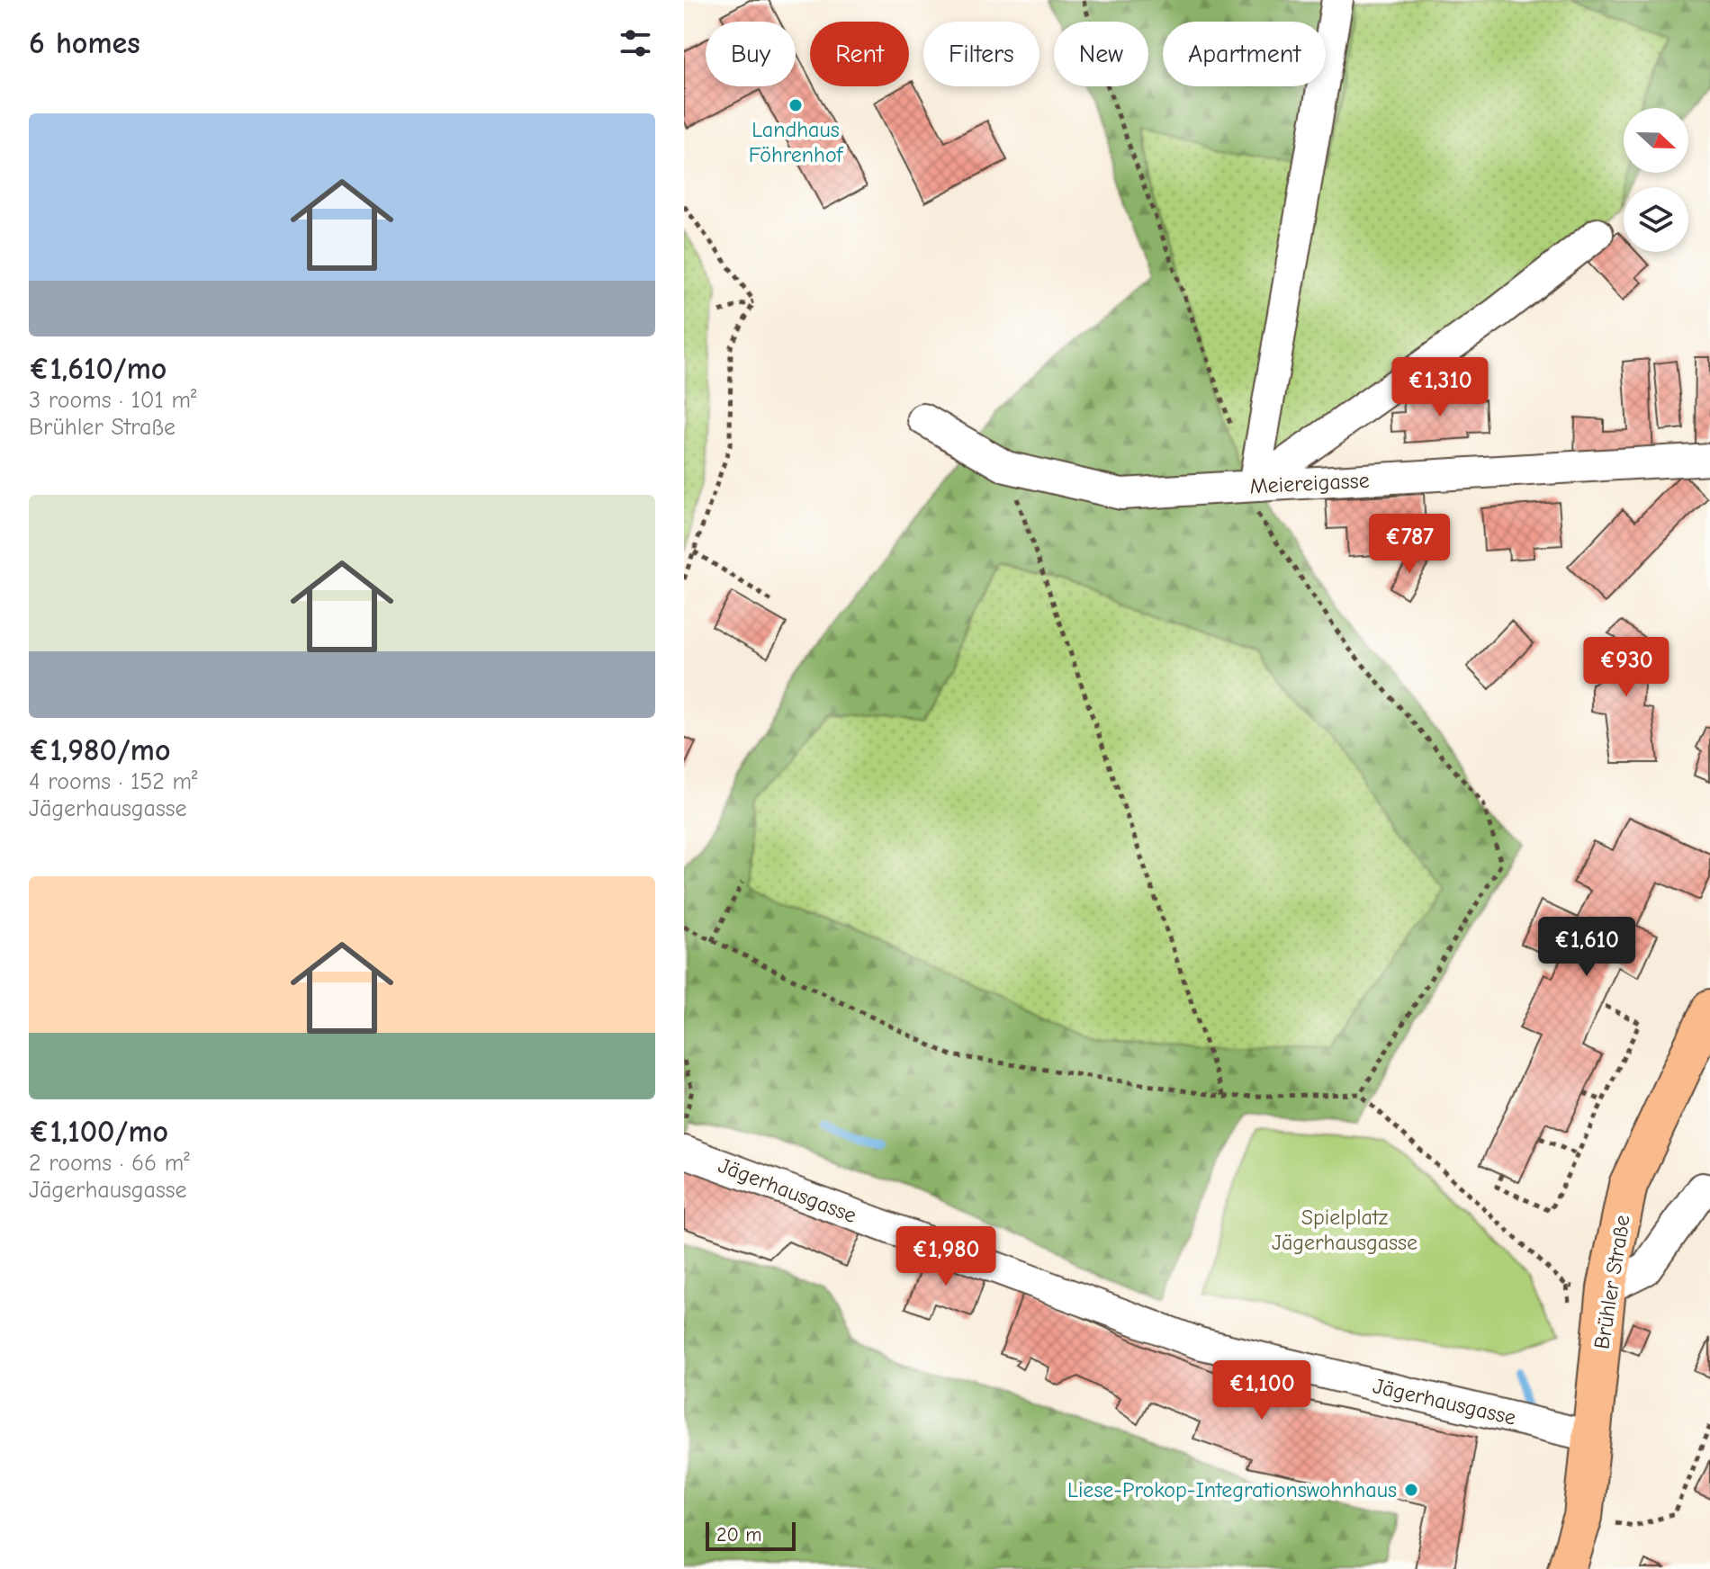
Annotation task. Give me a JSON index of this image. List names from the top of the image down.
{
  "streets": {
    "main road": ["Brühler Straße"],
    "street": ["Meiereigasse", "Jägerhausgasse"]
  },
  "crossings": [
    ["Jägerhausgasse", "Brühler Straße"]
  ],
  "parks": ["Spielplatz Jägerhausgasse"],
  "places": ["Landhaus Föhrenhof", "Liese-Prokop-Integrationswohnhaus"],
  "scale_bar": "20 m",
  "north": "right",
  "page": {
    "heading": "6 homes",
    "chip": [
      "Buy",
      "Rent",
      "Filters",
      "New",
      "Apartment"
    ],
    "list": [
      {
        "name": "€1,610/mo",
        "note": "3 rooms · 101 m² · Brühler Straße"
      },
      {
        "name": "€1,980/mo",
        "note": "4 rooms · 152 m² · Jägerhausgasse"
      },
      {
        "name": "€1,100/mo",
        "note": "2 rooms · 66 m² · Jägerhausgasse"
      }
    ],
    "price": [
      "€1,310",
      "€787",
      "€930",
      "€1,610",
      "€1,980",
      "€1,100"
    ],
    "scale": "20 m"
  }
}
